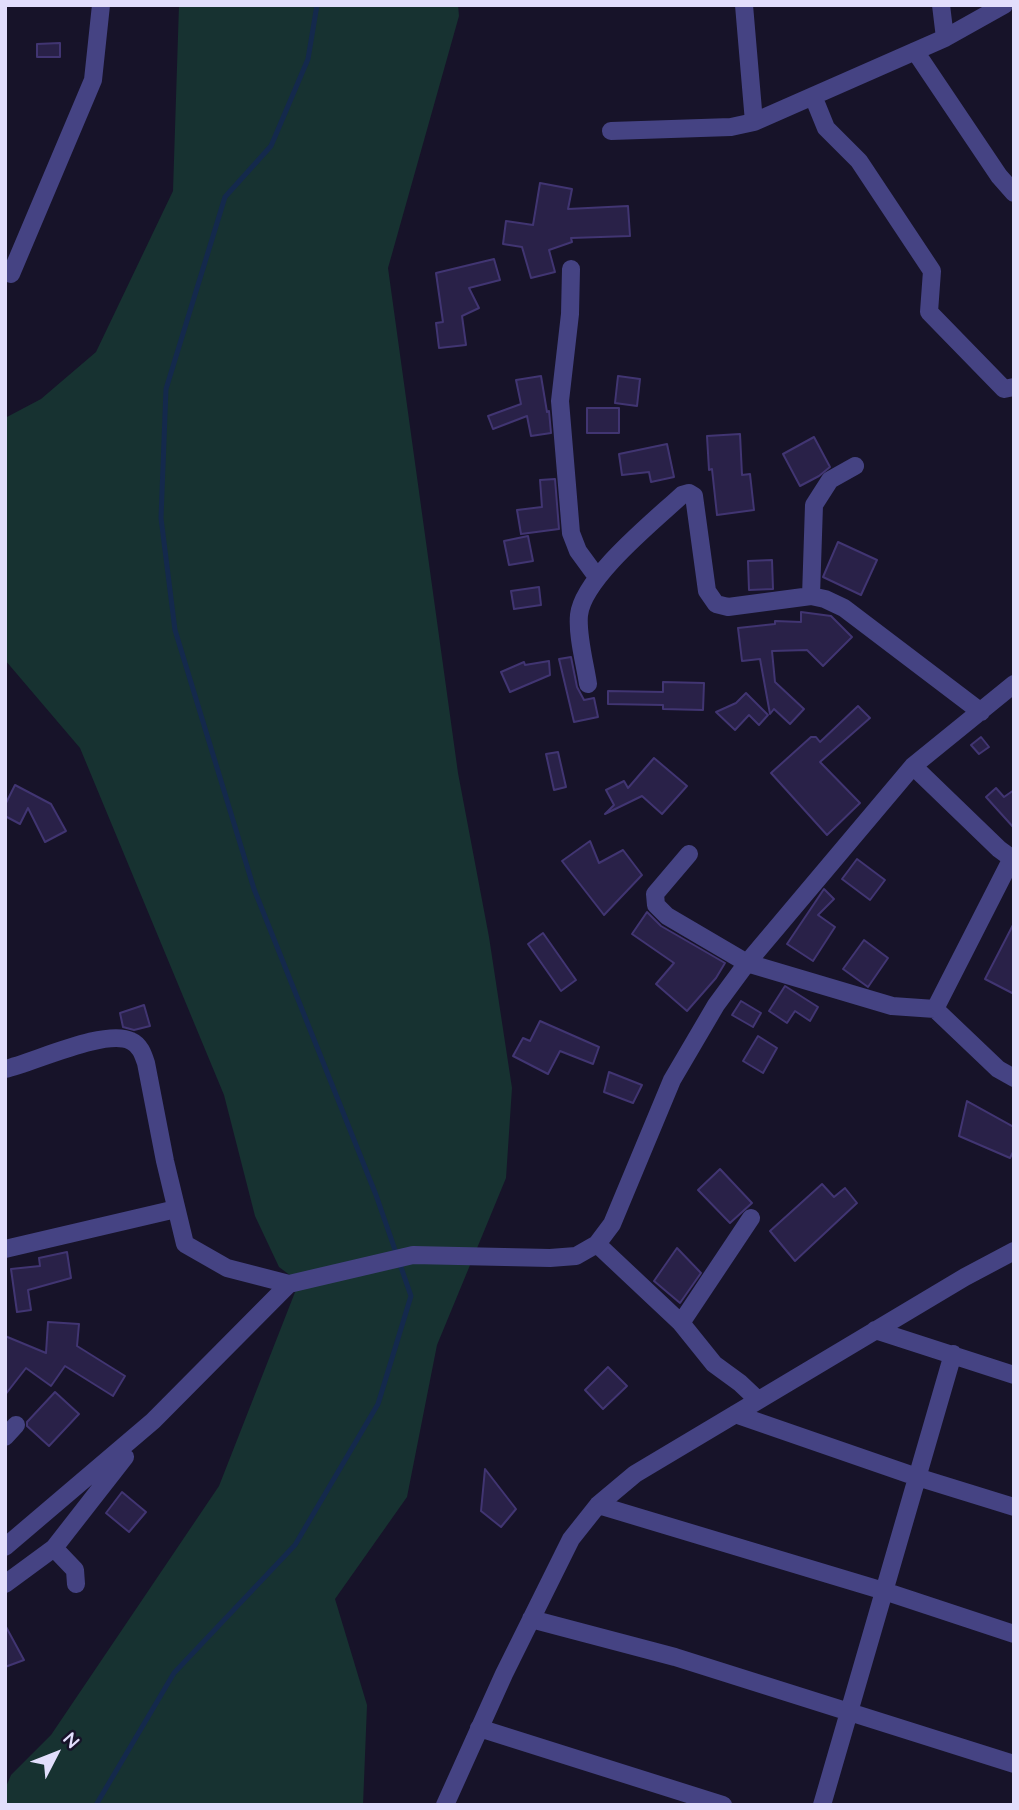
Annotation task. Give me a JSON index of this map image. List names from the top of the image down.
{
  "north": "top right"
}
